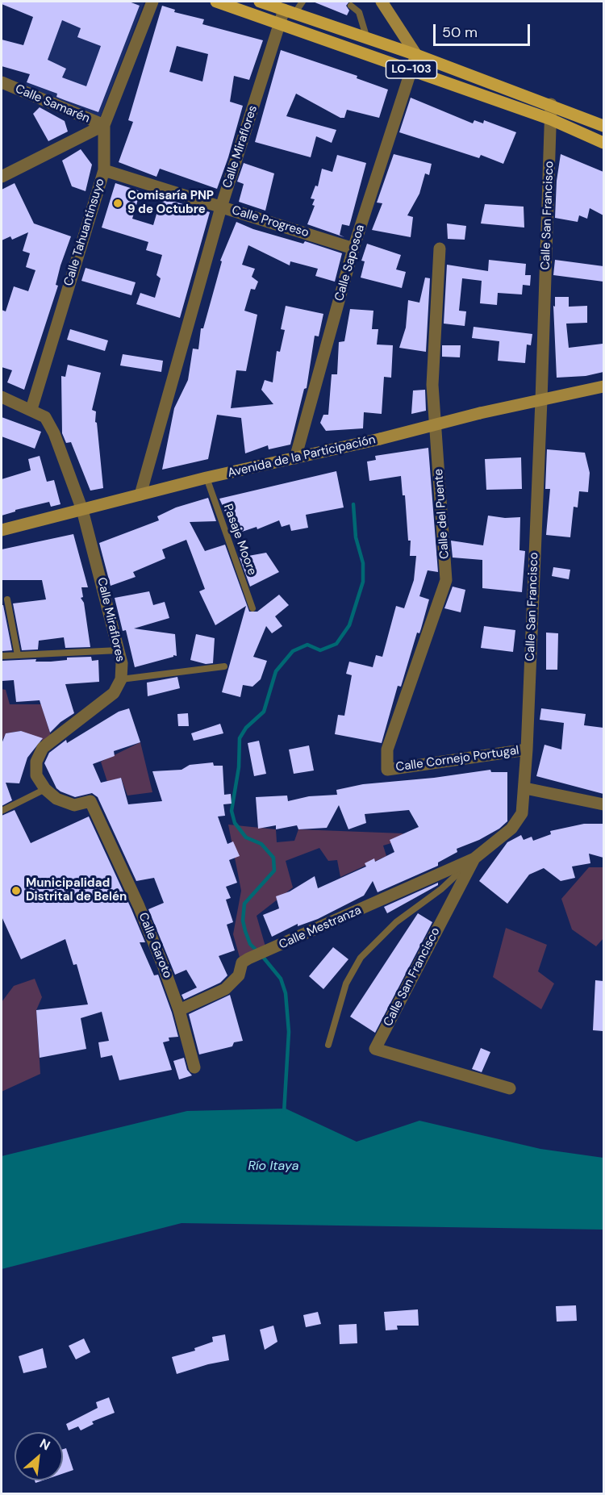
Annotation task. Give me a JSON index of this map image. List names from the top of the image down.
{
  "streets": {
    "main road": ["LO-103", "Avenida de la Participación"],
    "street": [
      "Calle Samarén",
      "Calle Miraflores",
      "Calle San Francisco",
      "Calle Progreso",
      "Calle Tahuantinsuyo",
      "Calle Saposoa",
      "Calle del Puente",
      "Calle Cornejo Portugal",
      "Calle Mestranza",
      "Calle Garoto"
    ],
    "lane": ["Pasaje Moore"]
  },
  "crossings": [
    ["LO-103", "Calle Miraflores"],
    ["LO-103", "Calle San Francisco"],
    ["LO-103", "Calle Saposoa"],
    ["Calle Samarén", "Calle Tahuantinsuyo"],
    ["Calle Miraflores", "Calle Progreso"],
    ["Calle Miraflores", "Calle Tahuantinsuyo"],
    ["Calle Miraflores", "Avenida de la Participación"],
    ["Calle Miraflores", "Calle Garoto"],
    ["Calle San Francisco", "Avenida de la Participación"],
    ["Calle San Francisco", "Calle Cornejo Portugal"],
    ["Calle San Francisco", "Calle Mestranza"],
    ["Calle Progreso", "Calle Tahuantinsuyo"],
    ["Calle Progreso", "Calle Saposoa"],
    ["Calle Saposoa", "Avenida de la Participación"],
    ["Avenida de la Participación", "Pasaje Moore"],
    ["Calle del Puente", "Calle Cornejo Portugal"],
    ["Calle Mestranza", "Calle Garoto"]
  ],
  "water": ["Río Itaya"],
  "places": ["Comisaría PNP 9 de Octubre", "Municipalidad Distrital de Belén"],
  "scale_bar": "50 m",
  "north": "top right"
}
